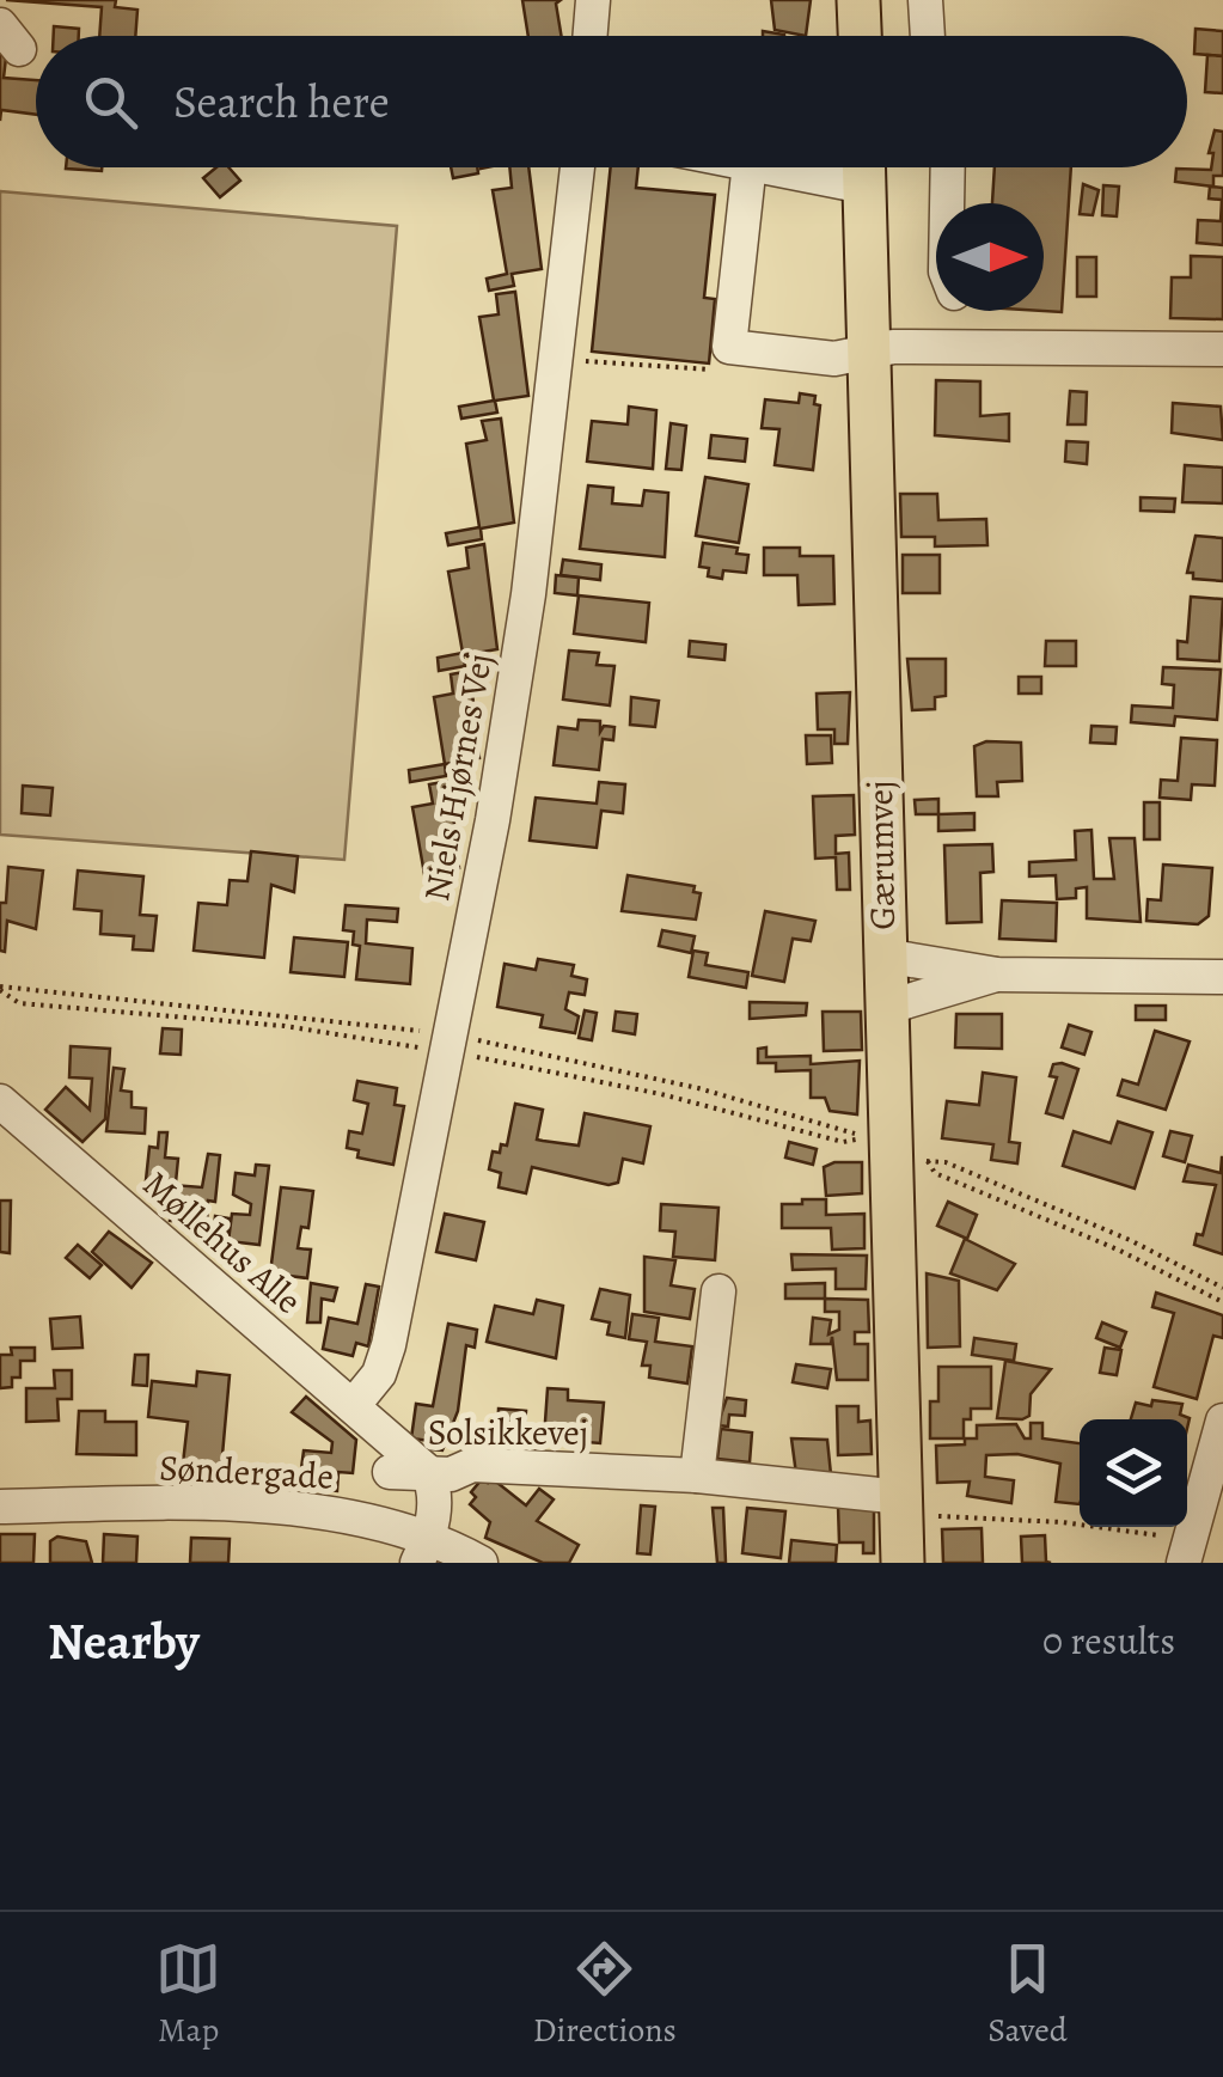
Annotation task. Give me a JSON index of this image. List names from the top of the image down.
{
  "streets": {
    "main road": ["Gærumvej"],
    "street": [
      "Niels Hjørnes Vej",
      "Møllehus Alle",
      "Solsikkevej",
      "Søndergade"
    ]
  },
  "crossings": [
    ["Niels Hjørnes Vej", "Møllehus Alle"],
    ["Gærumvej", "Solsikkevej"],
    ["Møllehus Alle", "Solsikkevej"]
  ],
  "north": "right",
  "page": {
    "search": "Search here",
    "heading": ["Nearby", "0 results"],
    "nav": ["Map", "Directions", "Saved"]
  }
}
